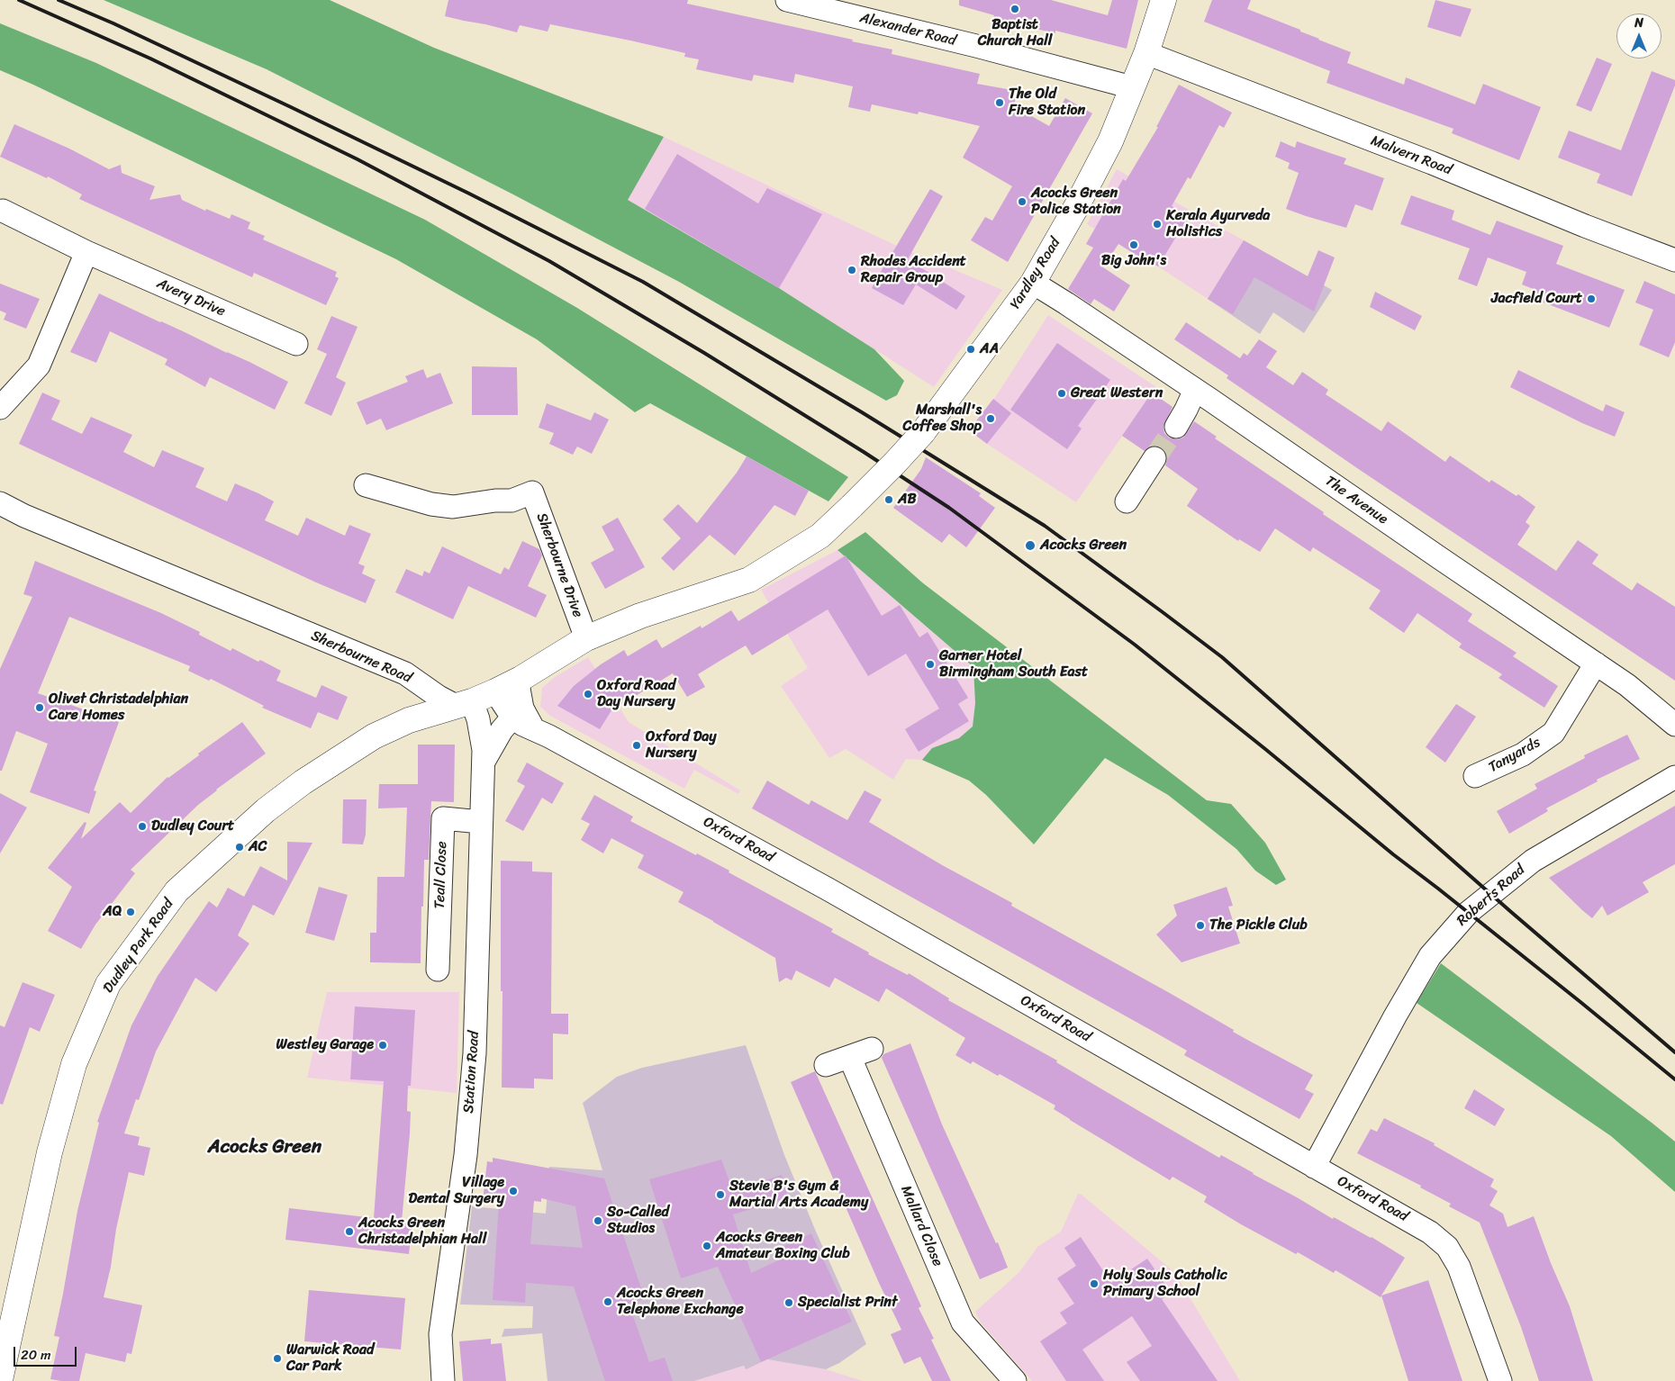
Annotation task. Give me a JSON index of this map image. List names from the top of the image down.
{
  "streets": {
    "main road": ["Yardley Road", "Dudley Park Road"],
    "street": [
      "Alexander Road",
      "Malvern Road",
      "Avery Drive",
      "The Avenue",
      "Sherbourne Drive",
      "Sherbourne Road",
      "Tanyards",
      "Oxford Road",
      "Teall Close",
      "Roberts Road",
      "Station Road",
      "Mallard Close"
    ]
  },
  "crossings": [
    ["Alexander Road", "Yardley Road"],
    ["Malvern Road", "Yardley Road"],
    ["Yardley Road", "The Avenue"],
    ["Yardley Road", "Sherbourne Drive"],
    ["The Avenue", "Tanyards"],
    ["Sherbourne Road", "Dudley Park Road"],
    ["Sherbourne Road", "Station Road"],
    ["Oxford Road", "Roberts Road"],
    ["Oxford Road", "Station Road"],
    ["Teall Close", "Station Road"],
    ["Dudley Park Road", "Station Road"]
  ],
  "districts": ["Acocks Green"],
  "places": [
    "Baptist Church Hall",
    "The Old Fire Station",
    "Acocks Green Police Station",
    "Kerala Ayurveda Holistics",
    "Big John's",
    "Rhodes Accident Repair Group",
    "Jacfield Court",
    "AA",
    "Great Western",
    "Marshall's Coffee Shop",
    "AB",
    "Acocks Green",
    "Garner Hotel Birmingham South East",
    "Oxford Road Day Nursery",
    "Olivet Christadelphian Care Homes",
    "Oxford Day Nursery",
    "Dudley Court",
    "AC",
    "AQ",
    "The Pickle Club",
    "Westley Garage",
    "Village Dental Surgery",
    "Stevie B's Gym & Martial Arts Academy",
    "So-Called Studios",
    "Acocks Green Christadelphian Hall",
    "Acocks Green Amateur Boxing Club",
    "Holy Souls Catholic Primary School",
    "Acocks Green Telephone Exchange",
    "Specialist Print",
    "Warwick Road Car Park"
  ],
  "scale_bar": "20 m",
  "north": "top"
}
